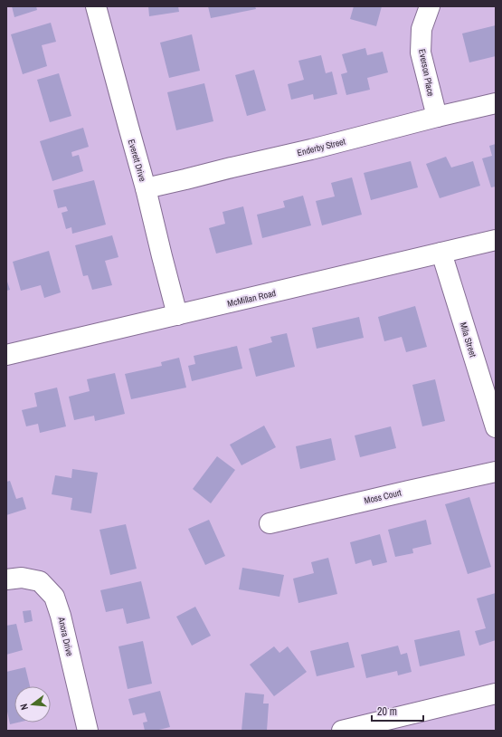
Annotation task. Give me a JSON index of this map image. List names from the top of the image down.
{
  "streets": {
    "street": [
      "Everson Place",
      "Enderby Street",
      "Everett Drive",
      "McMillan Road",
      "Mila Street",
      "Moss Court",
      "Anora Drive"
    ]
  },
  "crossings": [
    ["Everson Place", "Enderby Street"],
    ["Enderby Street", "Everett Drive"],
    ["Everett Drive", "McMillan Road"],
    ["McMillan Road", "Mila Street"]
  ],
  "scale_bar": "20 m",
  "north": "left"
}
